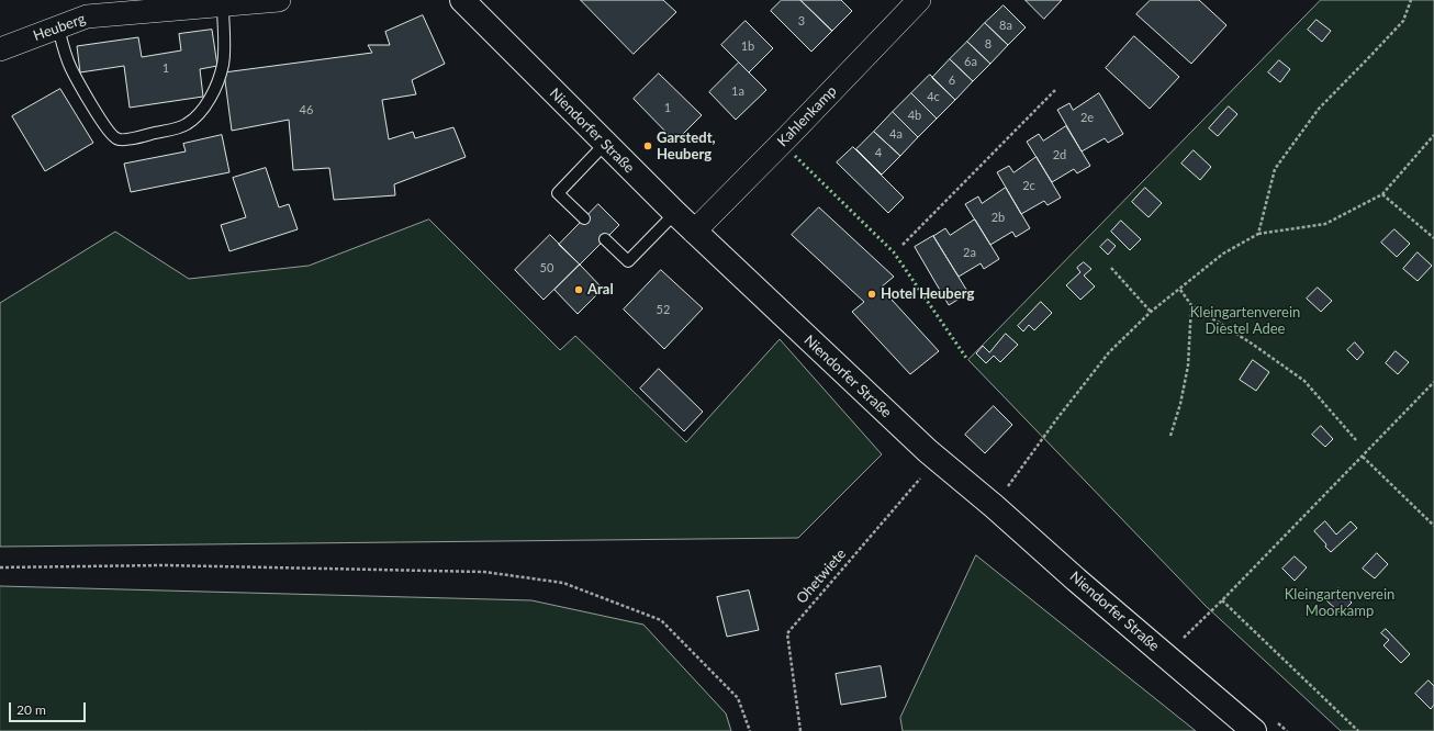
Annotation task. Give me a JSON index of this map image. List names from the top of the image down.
{
  "streets": {
    "main road": ["Niendorfer Straße"],
    "street": ["Heuberg", "Kahlenkamp"],
    "path": ["Ohetwiete"]
  },
  "crossings": [
    ["Kahlenkamp", "Niendorfer Straße"],
    ["Niendorfer Straße", "Ohetwiete"]
  ],
  "parks": ["Kleingartenverein Diestel Adee", "Kleingartenverein Moorkamp"],
  "places": ["Garstedt, Heuberg", "Aral", "Hotel Heuberg"],
  "house_numbers": [
    "3",
    "8a",
    "8",
    "1b",
    "6a",
    "1",
    "6",
    "1a",
    "4c",
    "1",
    "46",
    "4b",
    "2e",
    "4a",
    "4",
    "2d",
    "2c",
    "2b",
    "2a",
    "50",
    "52"
  ],
  "scale_bar": "20 m"
}
